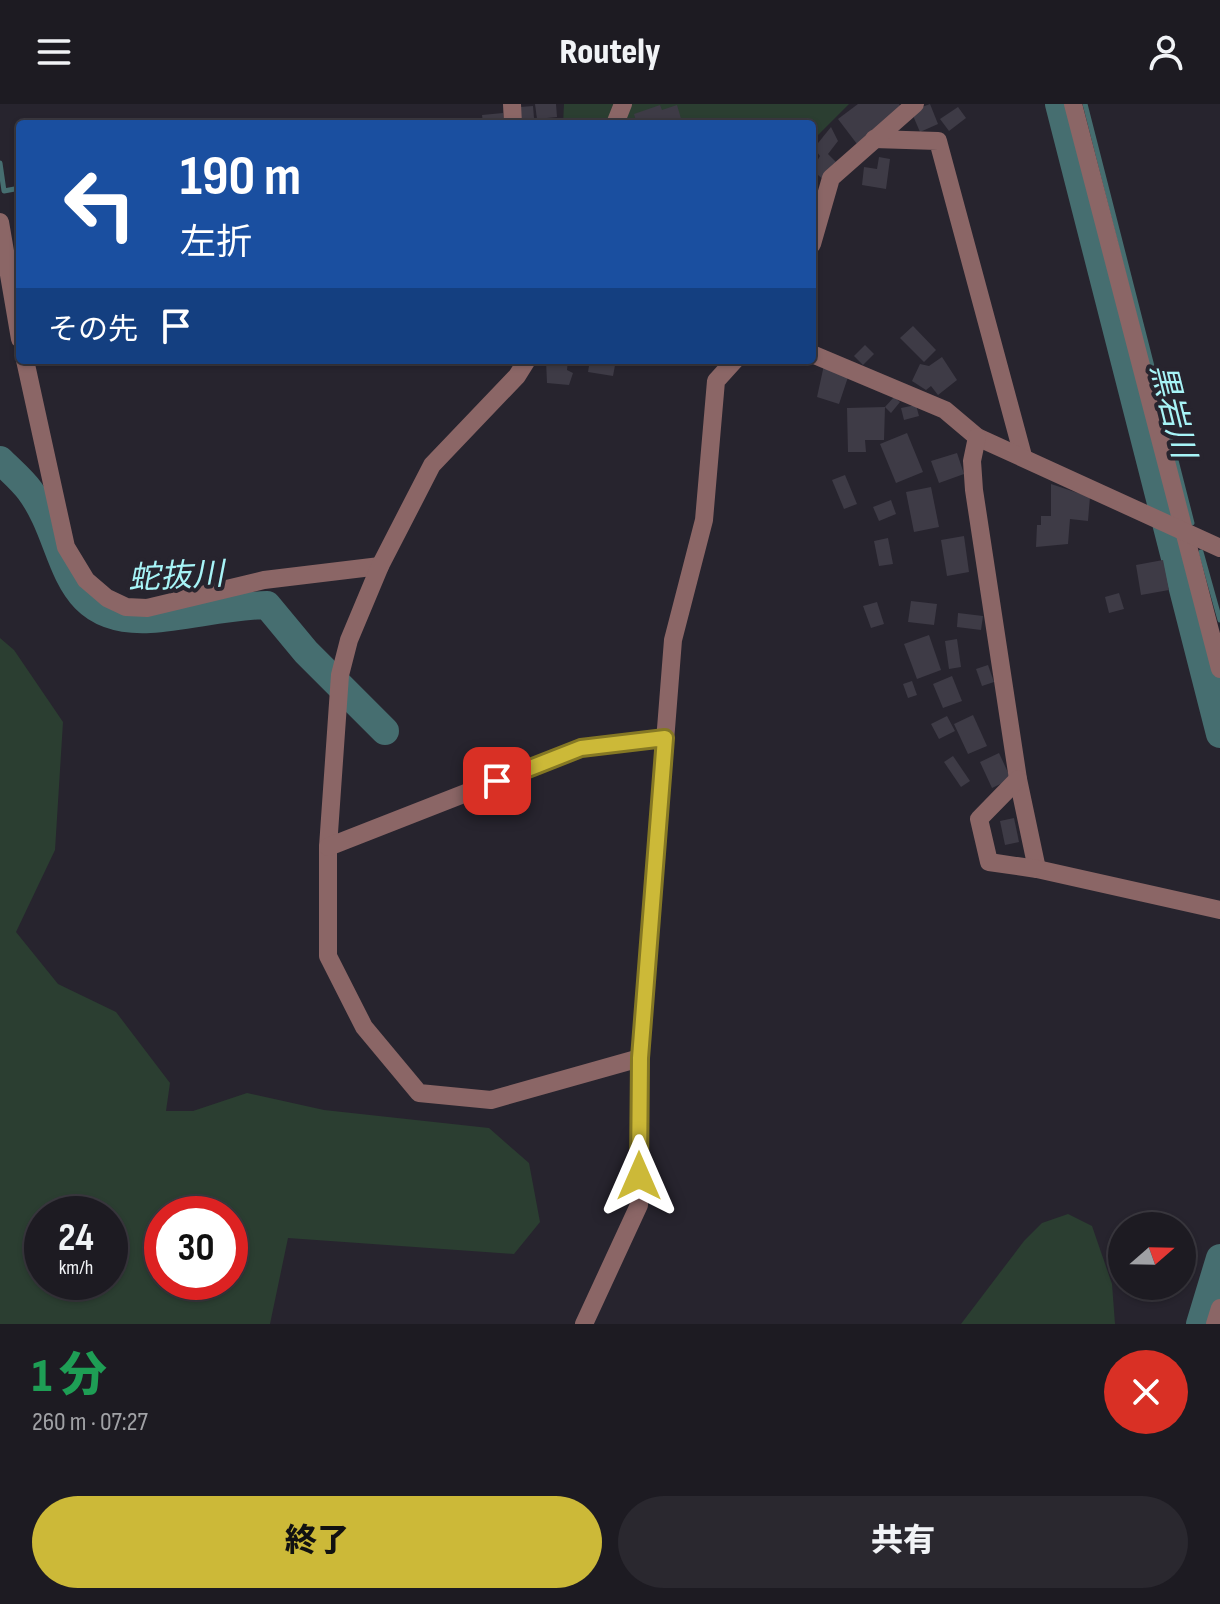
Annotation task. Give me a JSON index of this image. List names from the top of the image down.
{
  "water": ["黒岩川", "蛇抜川"],
  "north": "right",
  "page": {
    "header": "Routely",
    "turn": ["190 m", "左折"],
    "then": "その先",
    "speed": "24 km/h",
    "limit": "30",
    "heading": ["1 分", "260 m · 07:27"],
    "buttons": ["終了", "共有"]
  }
}
